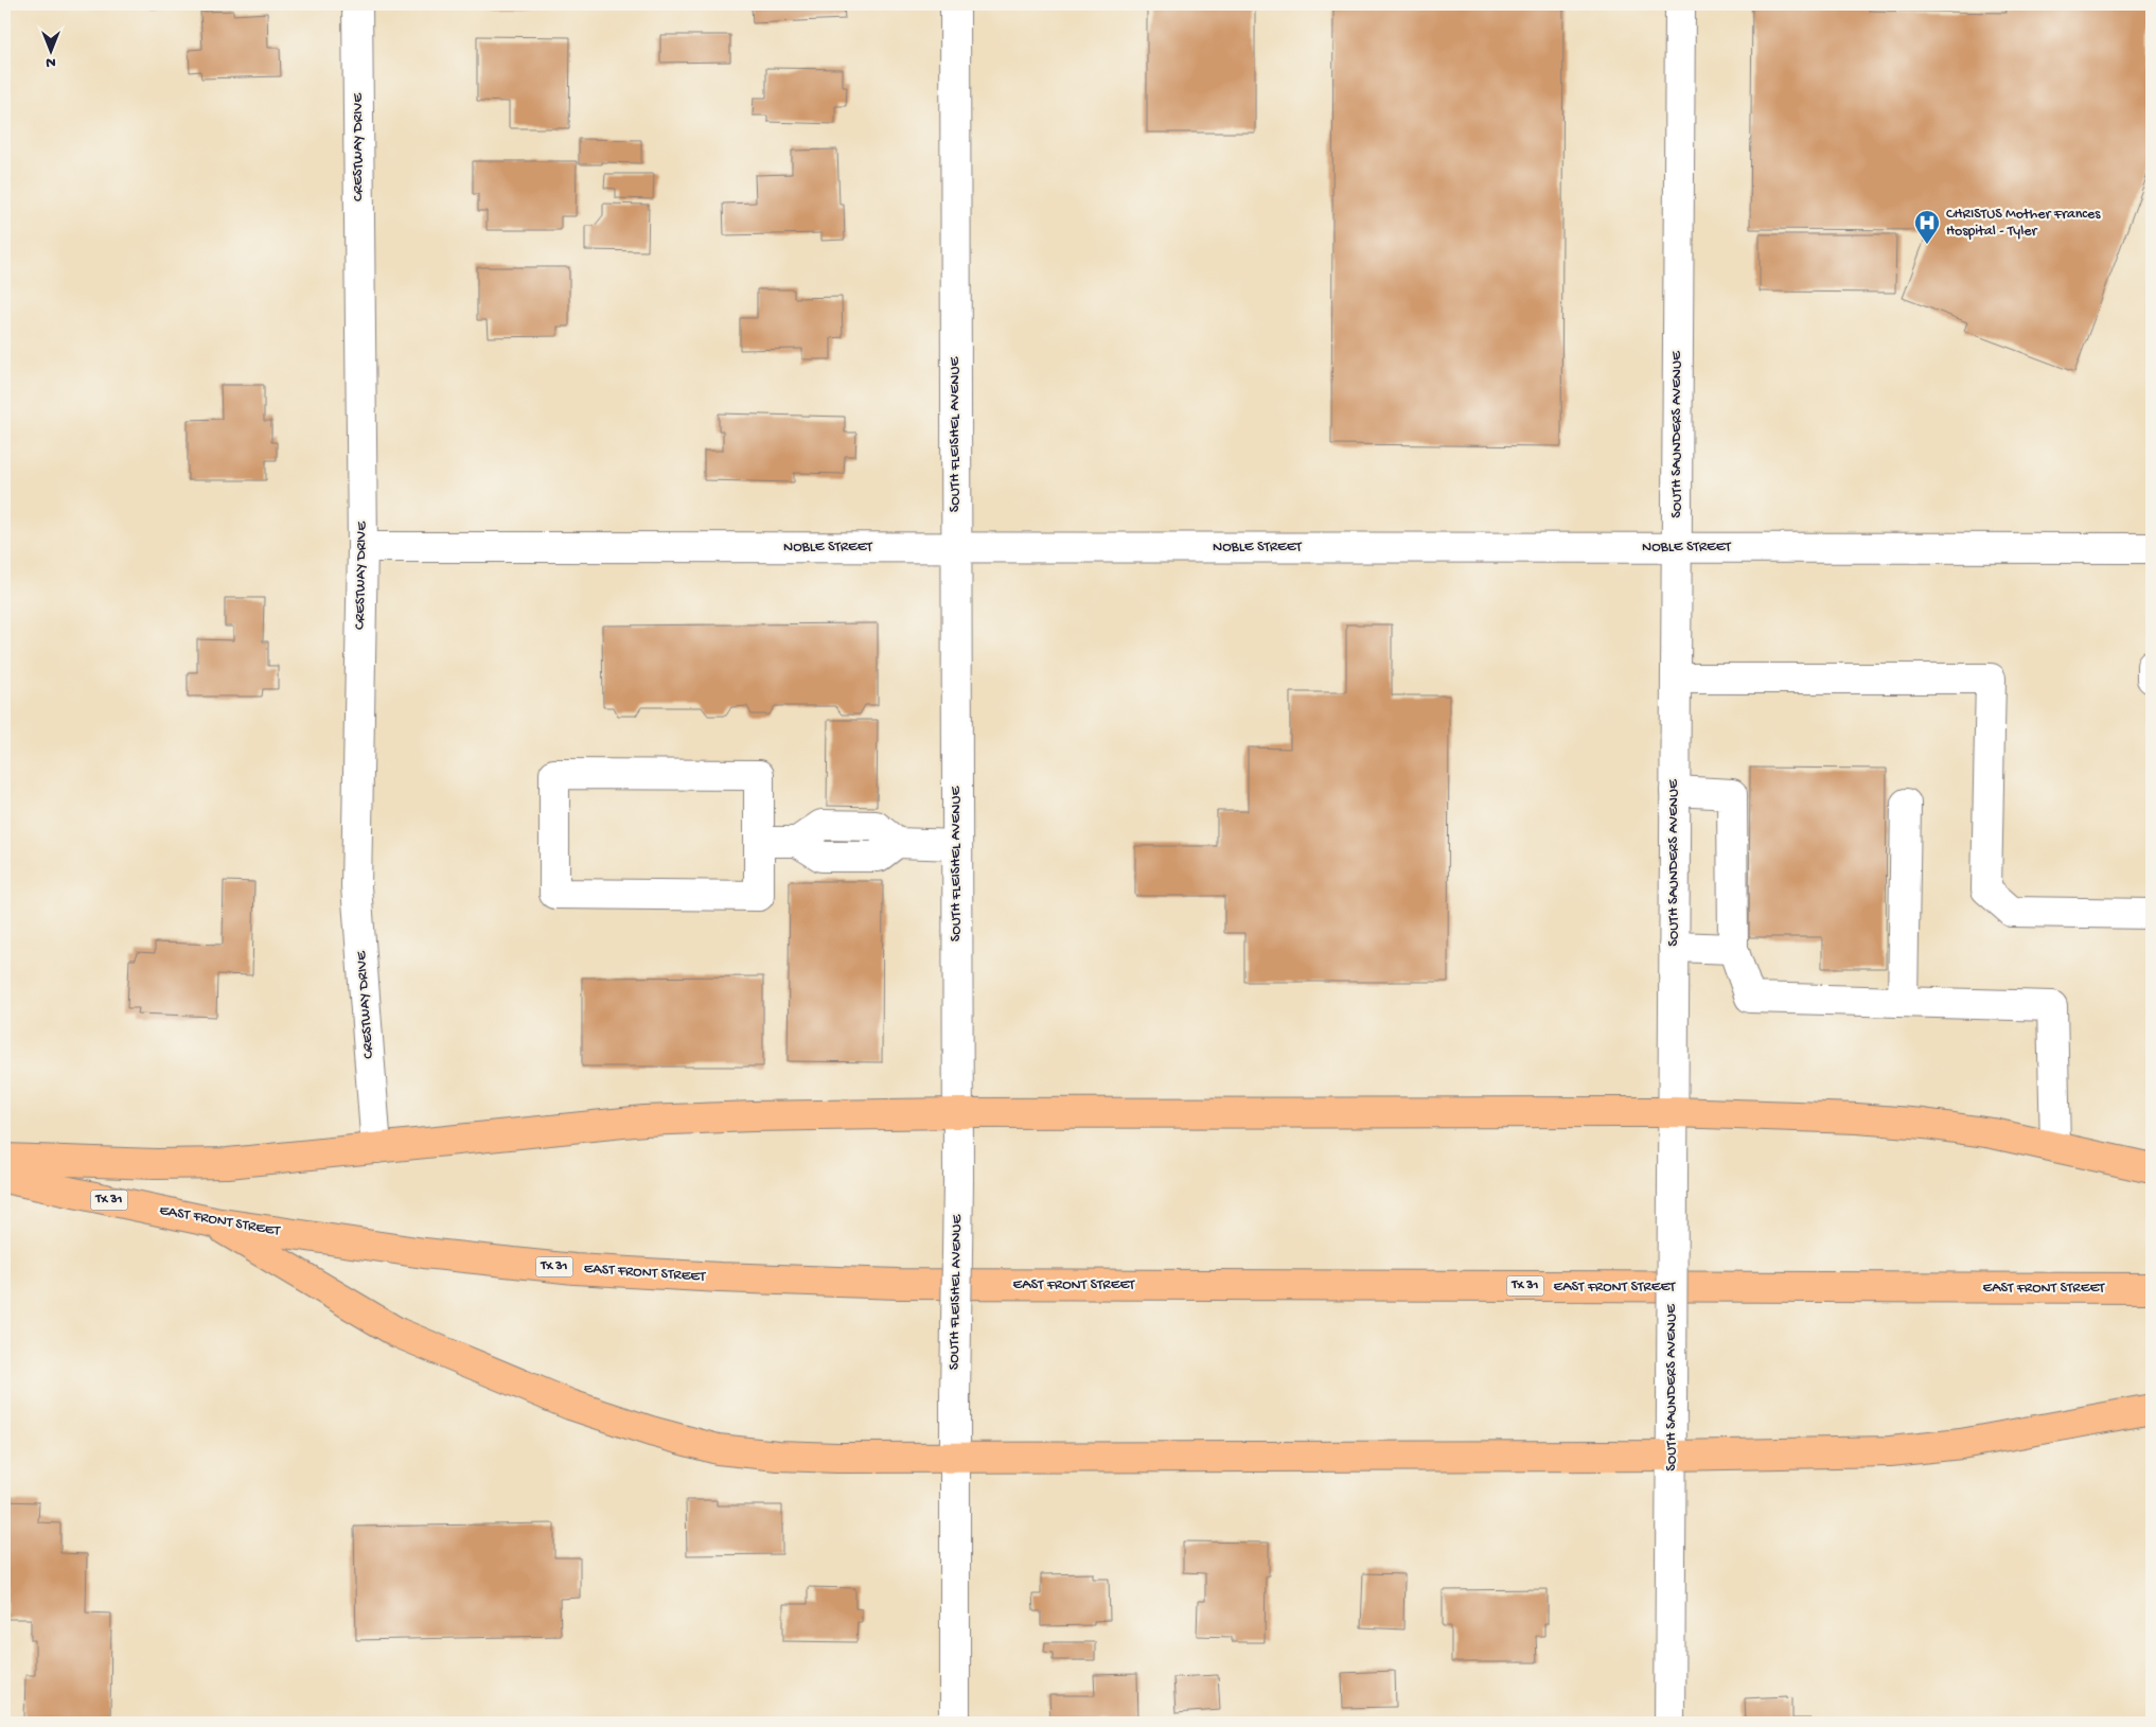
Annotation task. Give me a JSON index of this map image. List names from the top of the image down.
{
  "streets": {
    "main road": ["TX 31", "EAST FRONT STREET"],
    "street": [
      "CRESTWAY DRIVE",
      "SOUTH FLEISHEL AVENUE",
      "SOUTH SAUNDERS AVENUE",
      "NOBLE STREET"
    ]
  },
  "crossings": [
    ["CRESTWAY DRIVE", "NOBLE STREET"],
    ["SOUTH FLEISHEL AVENUE", "NOBLE STREET"],
    ["SOUTH SAUNDERS AVENUE", "NOBLE STREET"]
  ],
  "places": {
    "hospital": ["CHRISTUS Mother Frances Hospital - Tyler"]
  },
  "north": "bottom"
}
